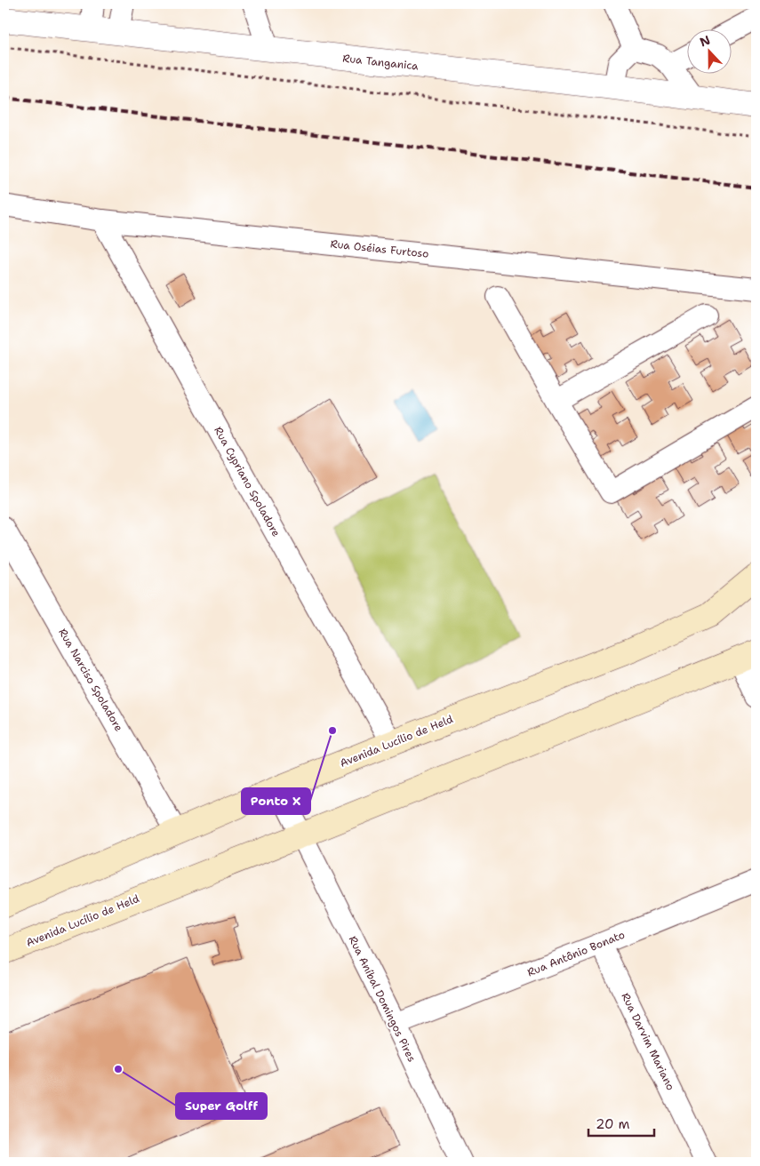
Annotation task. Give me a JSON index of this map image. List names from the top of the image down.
{
  "streets": {
    "main road": ["Avenida Lucílio de Held"],
    "street": [
      "Rua Tanganica",
      "Rua Oséias Furtoso",
      "Rua Cypriano Spoladore",
      "Rua Narciso Spoladore",
      "Rua Antônio Bonato",
      "Rua Aníbal Domingos Pires",
      "Rua Darvim Mariano"
    ]
  },
  "crossings": [
    ["Rua Oséias Furtoso", "Rua Cypriano Spoladore"],
    ["Rua Cypriano Spoladore", "Avenida Lucílio de Held"],
    ["Rua Narciso Spoladore", "Avenida Lucílio de Held"],
    ["Avenida Lucílio de Held", "Rua Aníbal Domingos Pires"],
    ["Rua Antônio Bonato", "Rua Aníbal Domingos Pires"],
    ["Rua Antônio Bonato", "Rua Darvim Mariano"]
  ],
  "places": ["Ponto X", "Super Golff"],
  "scale_bar": "20 m",
  "north": "top"
}
